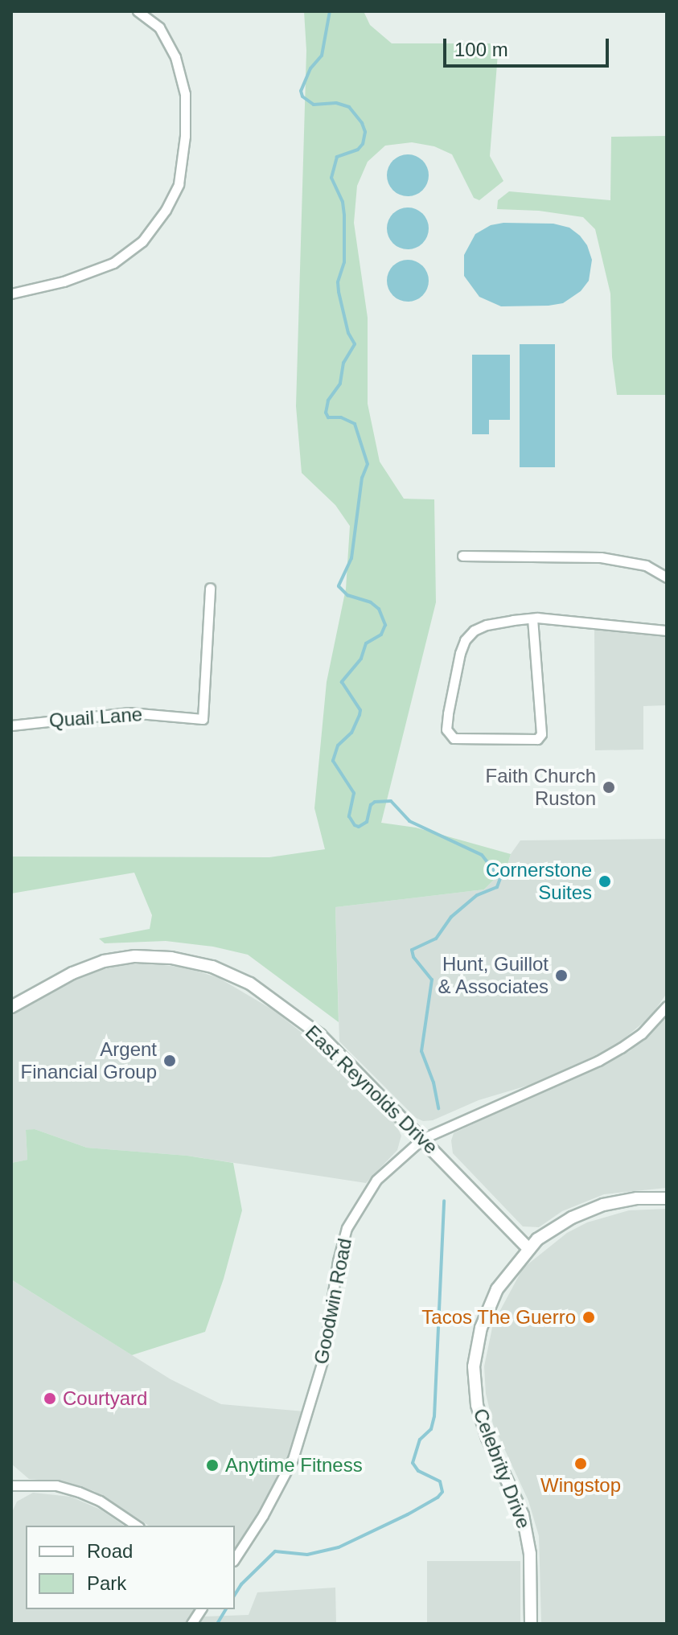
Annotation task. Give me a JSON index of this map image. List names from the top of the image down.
{
  "streets": {
    "street": [
      "Quail Lane",
      "East Reynolds Drive",
      "Goodwin Road",
      "Celebrity Drive"
    ]
  },
  "crossings": [
    ["East Reynolds Drive", "Goodwin Road"],
    ["East Reynolds Drive", "Celebrity Drive"]
  ],
  "places": [
    "Faith Church Ruston",
    "Cornerstone Suites",
    "Hunt, Guillot & Associates",
    "Argent Financial Group",
    "Tacos The Guerro",
    "Courtyard",
    "Wingstop",
    "Anytime Fitness"
  ],
  "legend": ["Road", "Park"],
  "scale_bar": "100 m"
}
